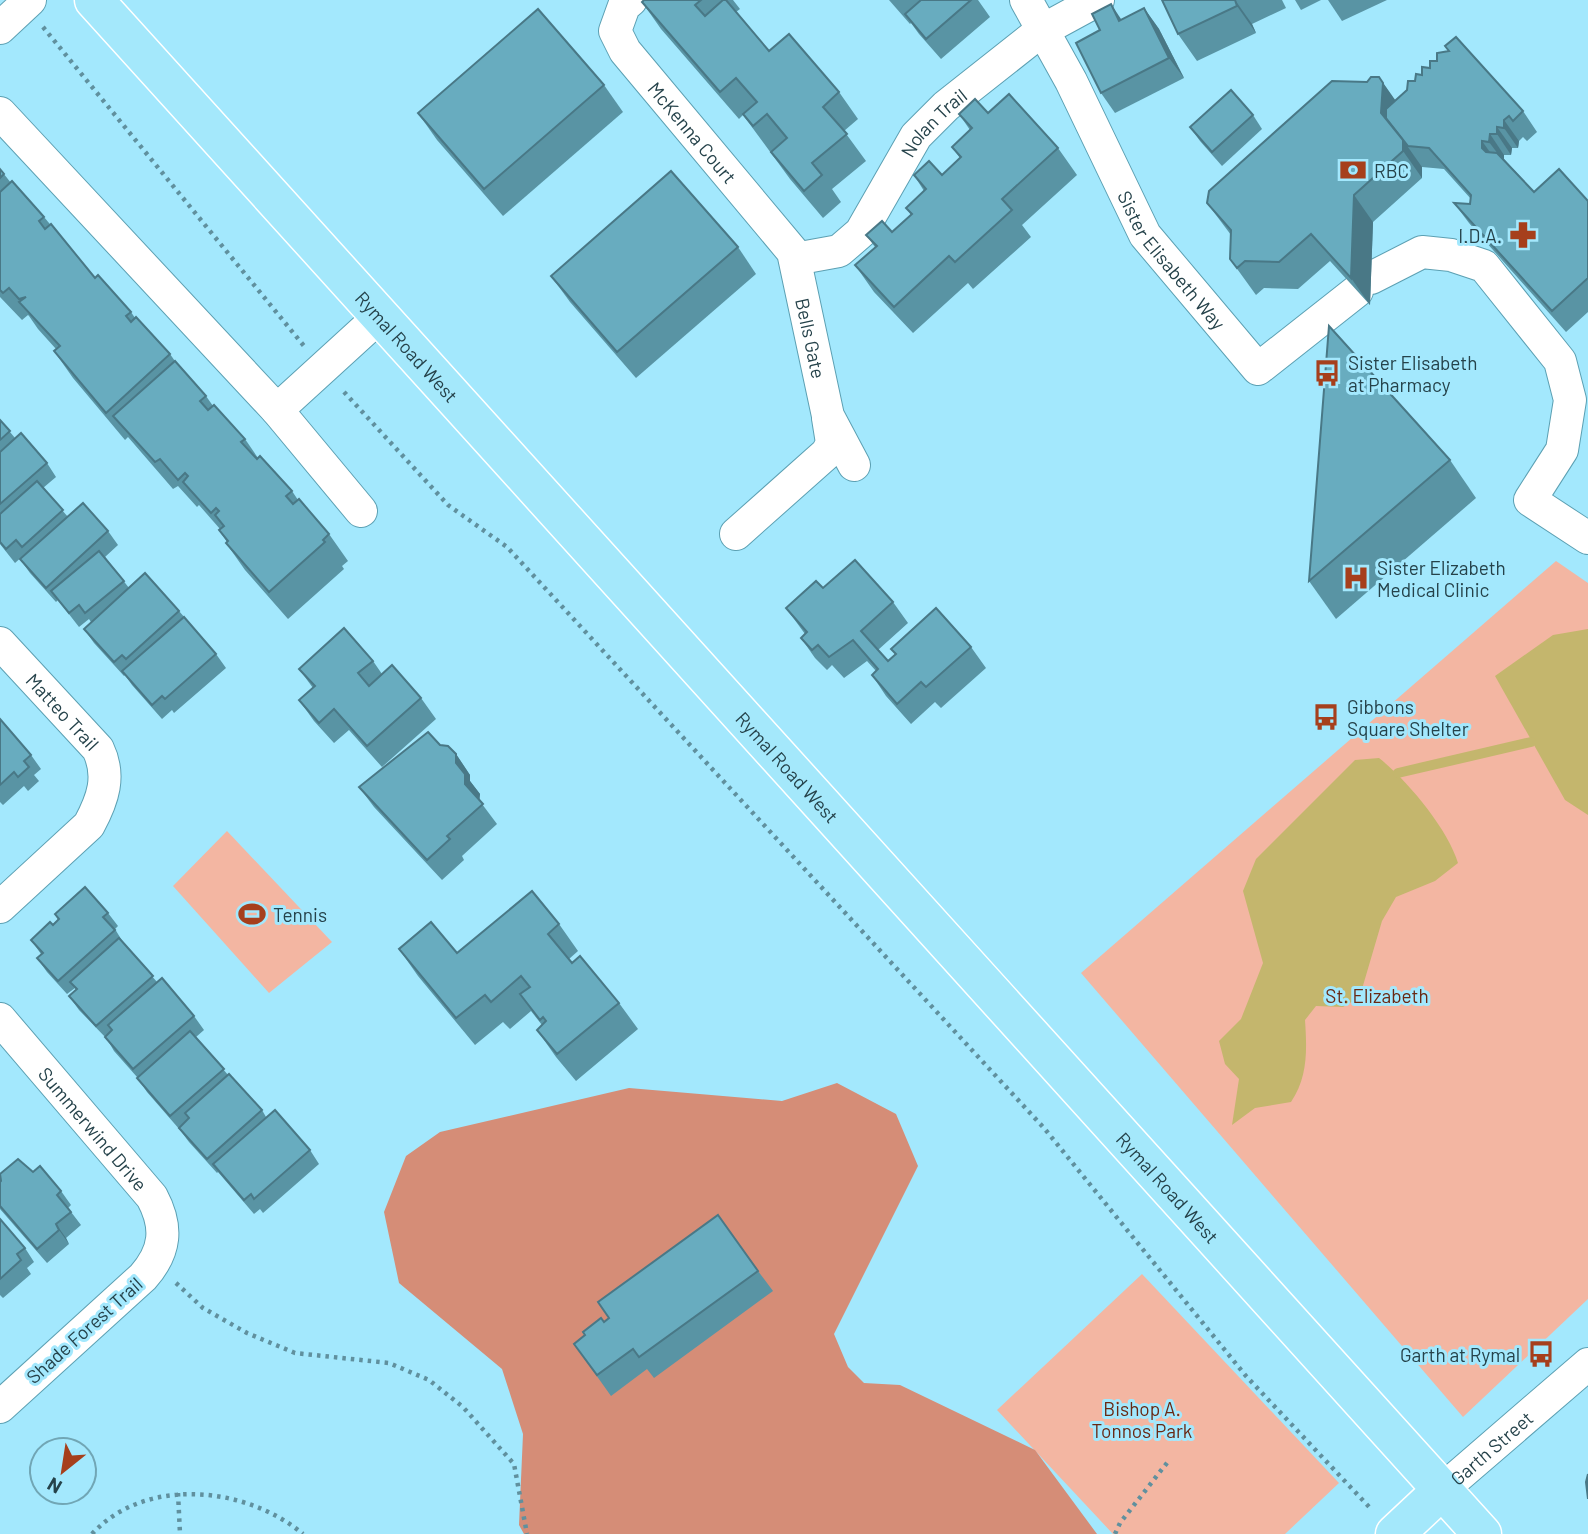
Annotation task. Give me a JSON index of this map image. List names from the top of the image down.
{
  "streets": {
    "main road": ["Rymal Road West", "Garth Street"],
    "street": [
      "Nolan Trail",
      "McKenna Court",
      "Sister Elisabeth Way",
      "Bells Gate",
      "Matteo Trail",
      "Summerwind Drive",
      "Shade Forest Trail"
    ]
  },
  "crossings": [
    ["Nolan Trail", "McKenna Court"],
    ["Nolan Trail", "Sister Elisabeth Way"],
    ["Nolan Trail", "Bells Gate"],
    ["McKenna Court", "Bells Gate"],
    ["Rymal Road West", "Garth Street"],
    ["Summerwind Drive", "Shade Forest Trail"]
  ],
  "parks": ["St. Elizabeth", "Bishop A. Tonnos Park"],
  "places": {
    "bank": ["RBC"],
    "pharmacy": ["I.D.A."],
    "bus stop": ["Sister Elisabeth at Pharmacy", "Gibbons Square Shelter", "Garth at Rymal"],
    "hospital": ["Sister Elizabeth Medical Clinic"],
    "sports": ["Tennis"]
  },
  "north": "bottom left"
}
